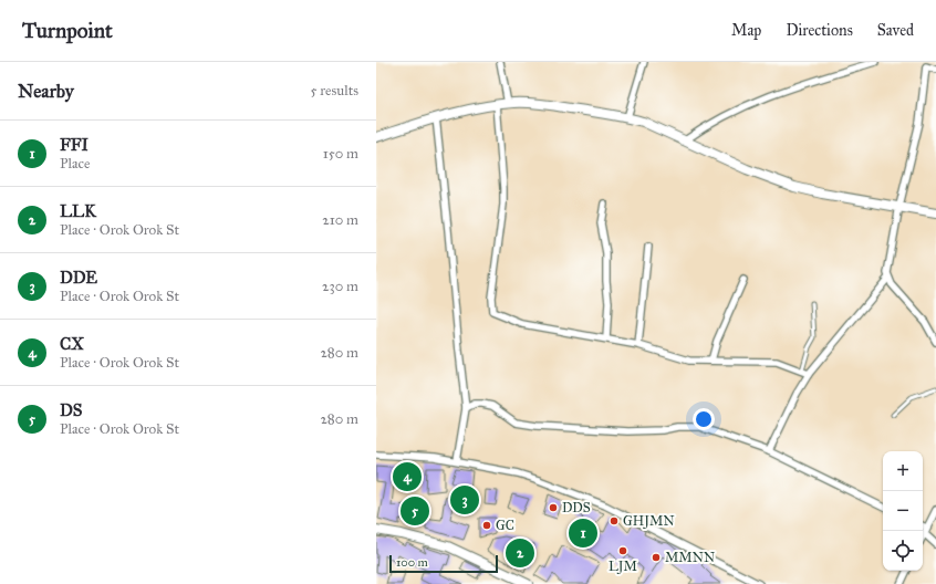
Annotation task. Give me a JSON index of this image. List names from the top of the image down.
{
  "places": [
    "DDS",
    "GHJMN",
    "GC",
    "LJM",
    "MMNN"
  ],
  "scale_bar": "100 m",
  "page": {
    "header": "Turnpoint",
    "nav": ["Map", "Directions", "Saved"],
    "heading": ["Nearby", "5 results"],
    "list": [
      {
        "mark": "1",
        "name": "FFI",
        "note": "Place",
        "value": "150 m"
      },
      {
        "mark": "2",
        "name": "LLK",
        "note": "Place · Orok Orok St",
        "value": "210 m"
      },
      {
        "mark": "3",
        "name": "DDE",
        "note": "Place · Orok Orok St",
        "value": "230 m"
      },
      {
        "mark": "4",
        "name": "CX",
        "note": "Place · Orok Orok St",
        "value": "280 m"
      },
      {
        "mark": "5",
        "name": "DS",
        "note": "Place · Orok Orok St",
        "value": "280 m"
      }
    ],
    "map_buttons": ["+", "−"],
    "pins": [
      "4",
      "3",
      "5",
      "1",
      "2"
    ],
    "scale": "100 m"
  }
}
